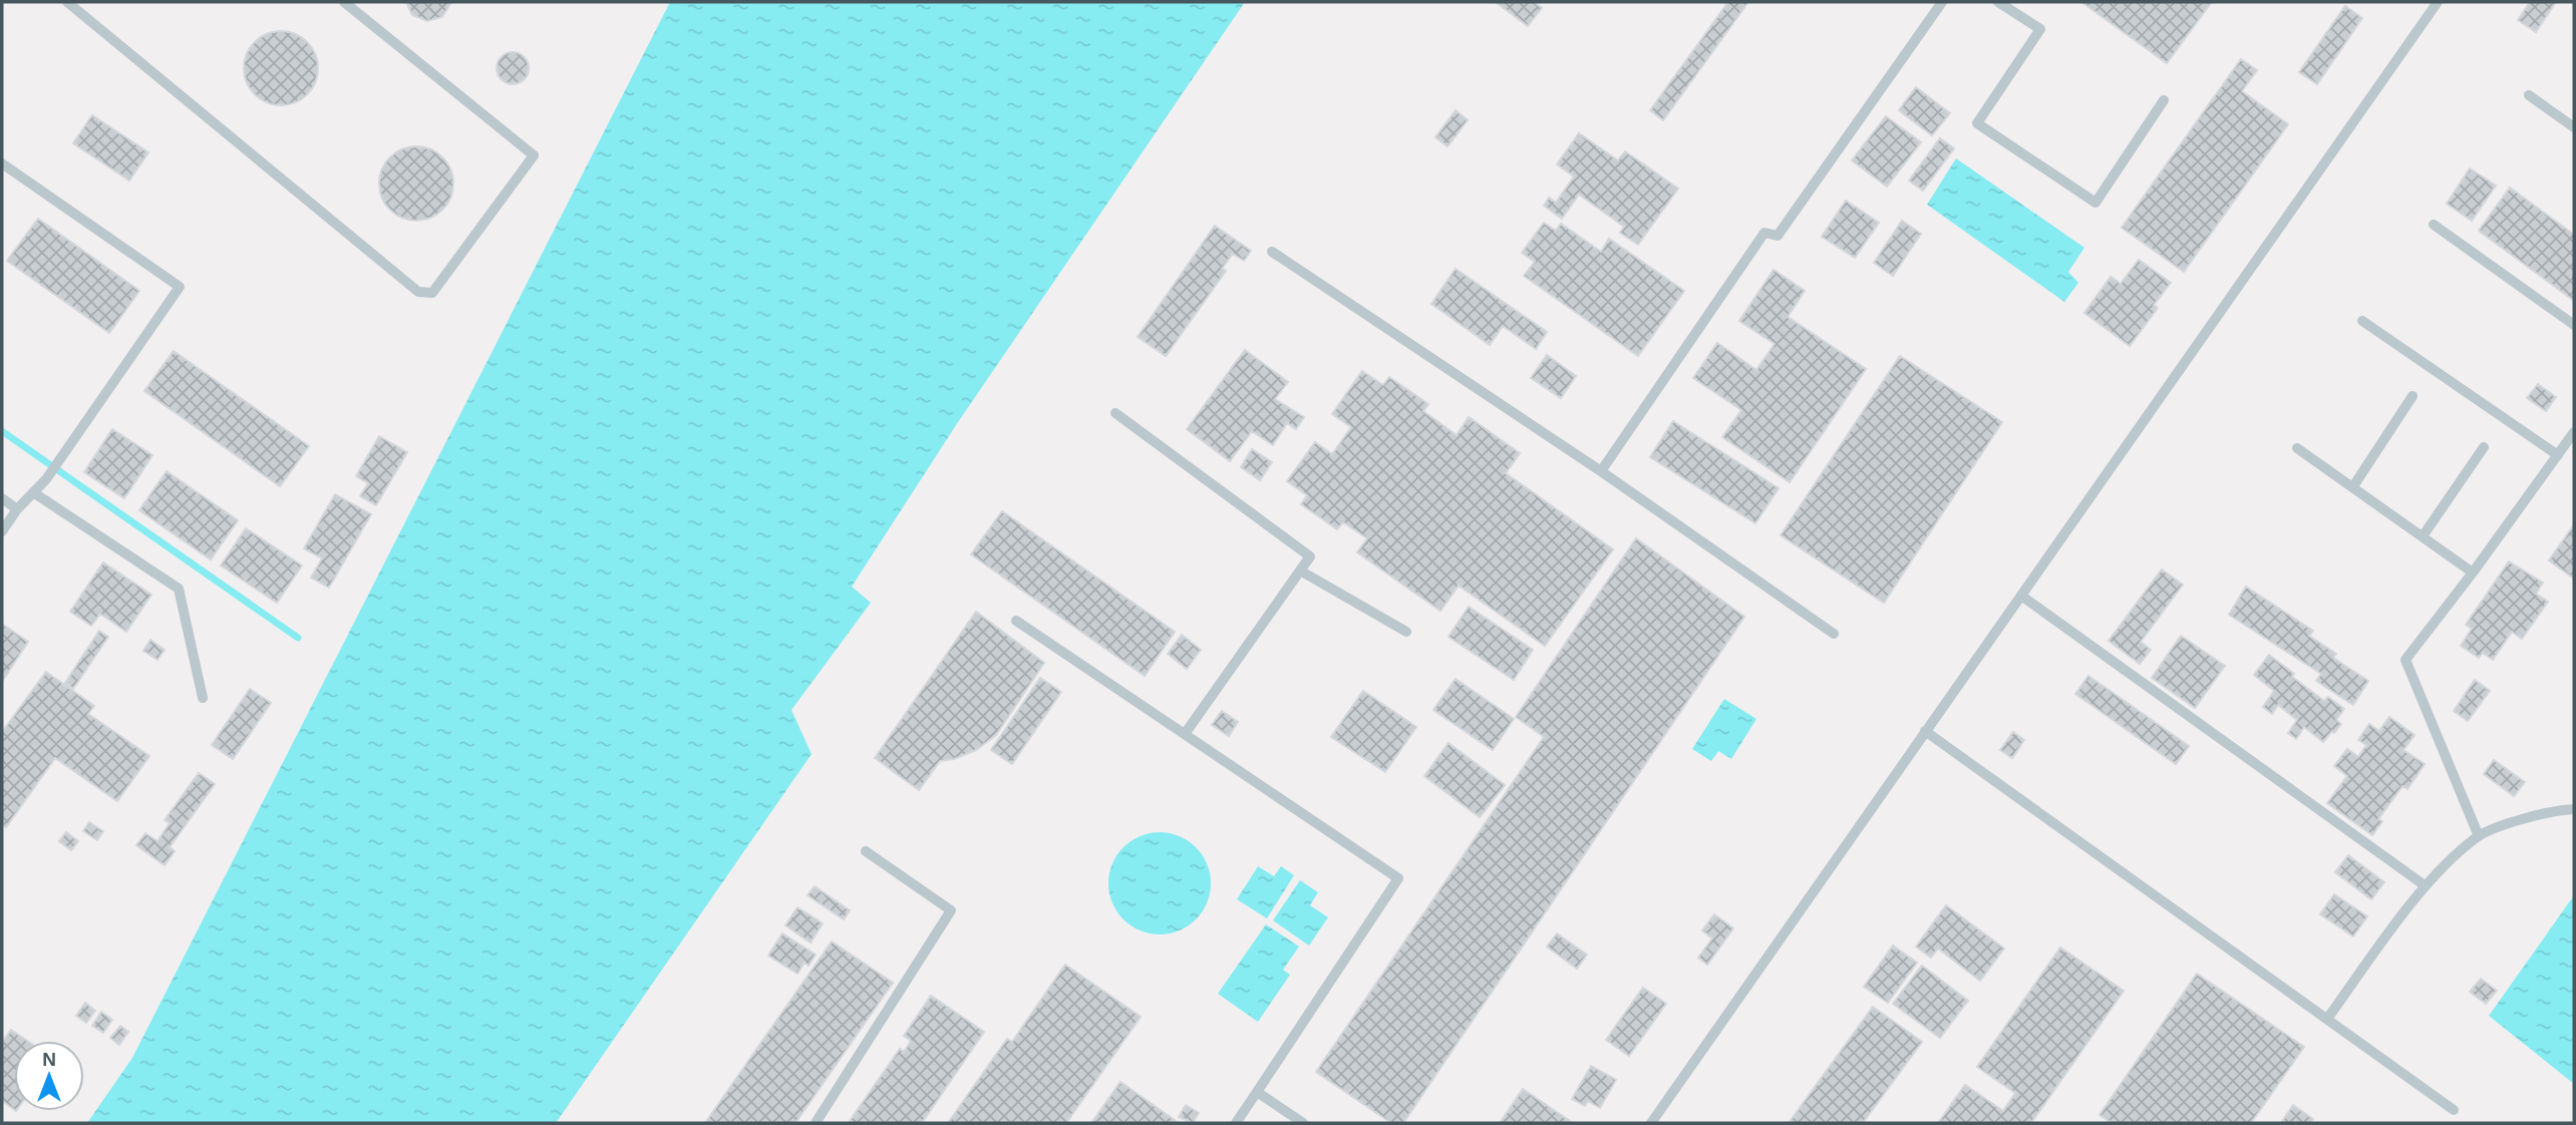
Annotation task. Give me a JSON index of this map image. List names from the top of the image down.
{
  "north": "top"
}
